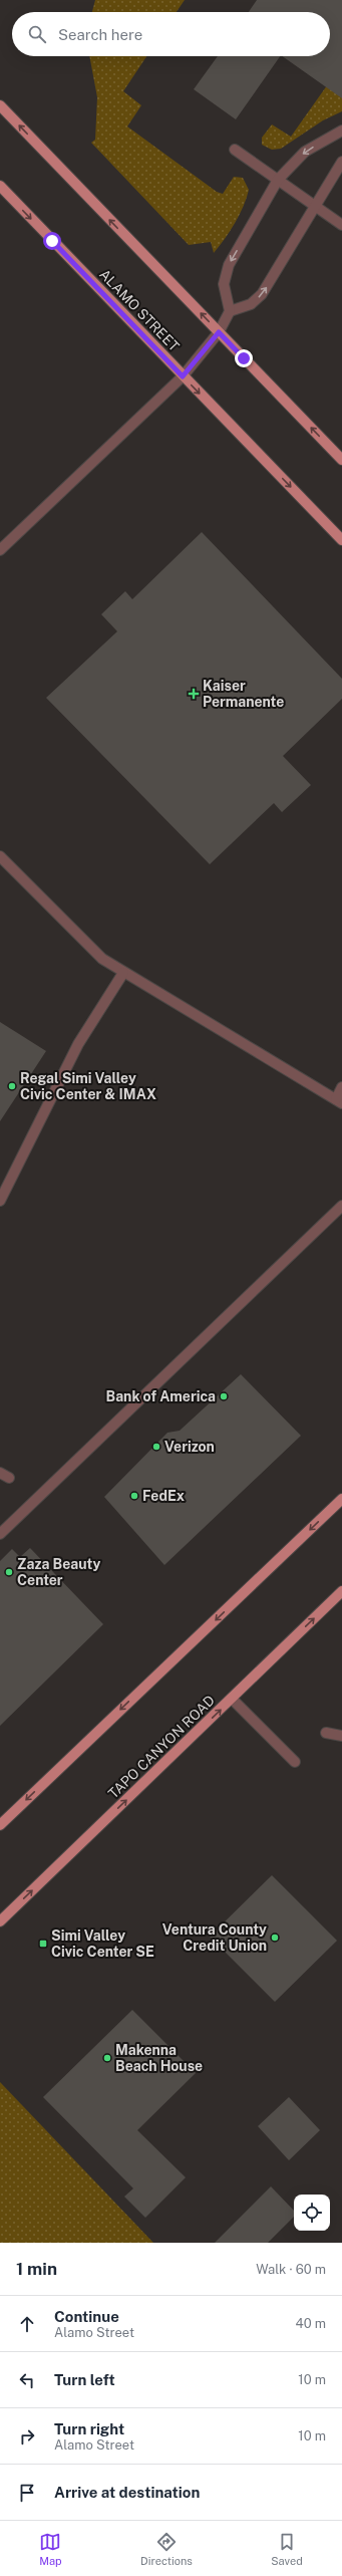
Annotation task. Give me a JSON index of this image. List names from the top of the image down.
{
  "streets": {
    "main road": ["ALAMO STREET", "TAPO CANYON ROAD"]
  },
  "places": {
    "health": ["Kaiser Permanente"],
    "other": [
      "Regal Simi Valley Civic Center & IMAX",
      "Bank of America",
      "Verizon",
      "FedEx",
      "Zaza Beauty Center",
      "Ventura County Credit Union",
      "Makenna Beach House"
    ],
    "transit": ["Simi Valley Civic Center SE"]
  },
  "page": {
    "search": "Search here",
    "heading": ["1 min", "Walk · 60 m"],
    "list": [
      ["Continue", "Alamo Street", "40 m"],
      ["Turn left", "10 m"],
      ["Turn right", "Alamo Street", "10 m"],
      "Arrive at destination"
    ],
    "nav": ["Map", "Directions", "Saved"]
  }
}
